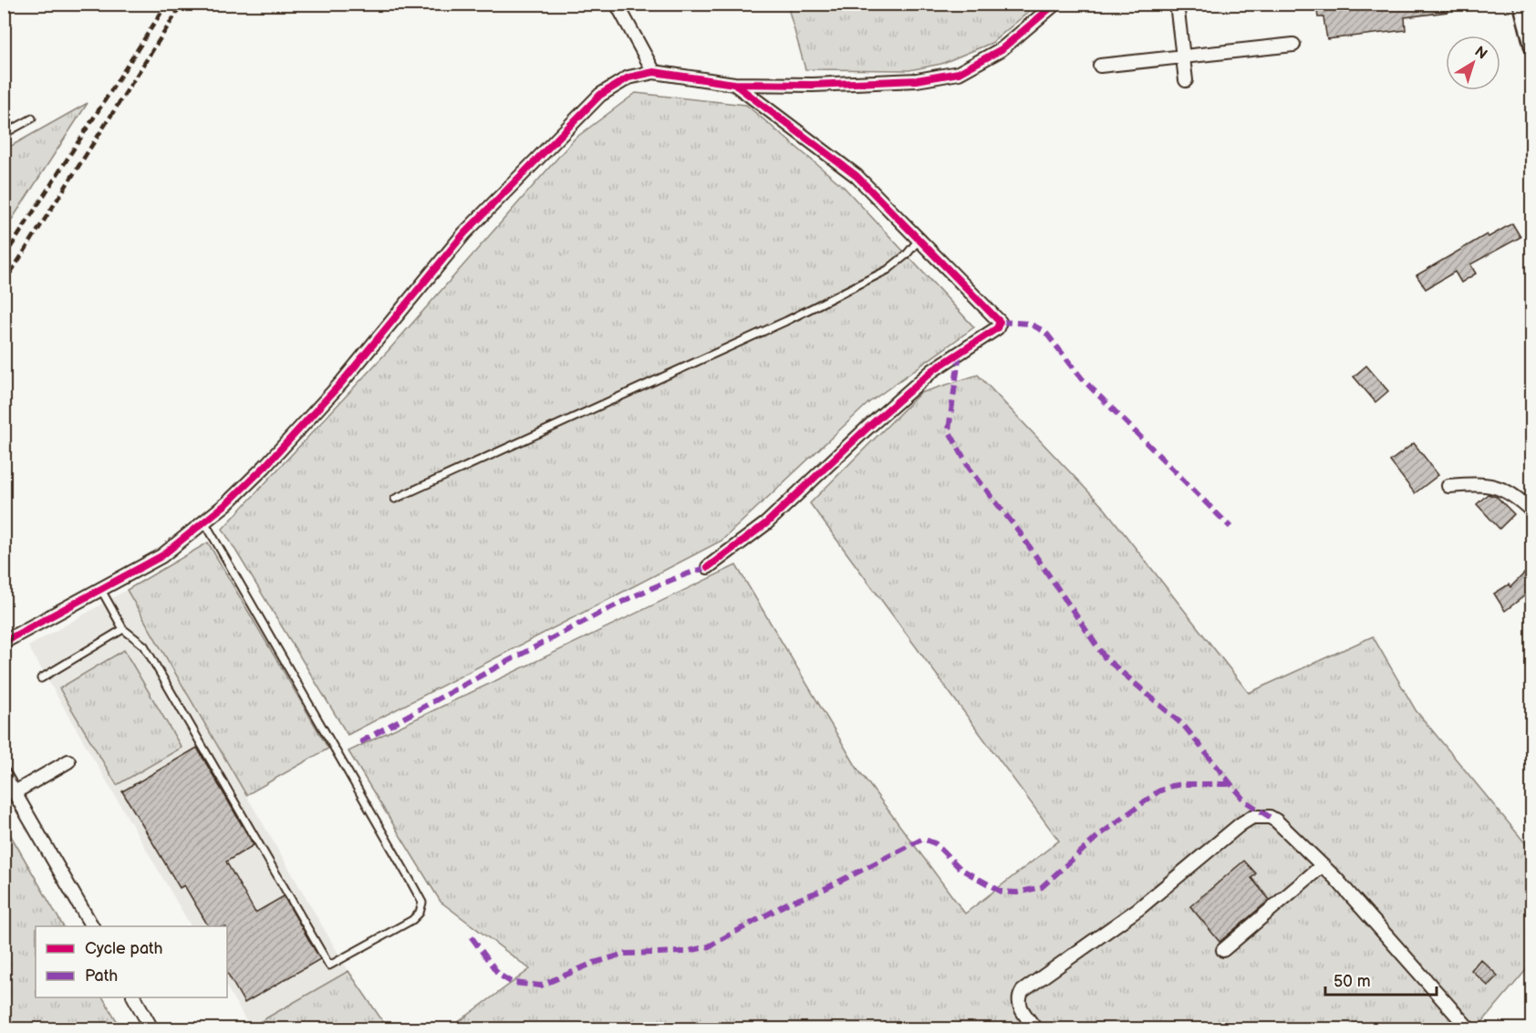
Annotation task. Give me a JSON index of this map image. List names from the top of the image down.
{
  "legend": ["Cycle path", "Path"],
  "scale_bar": "50 m",
  "north": "top right"
}
